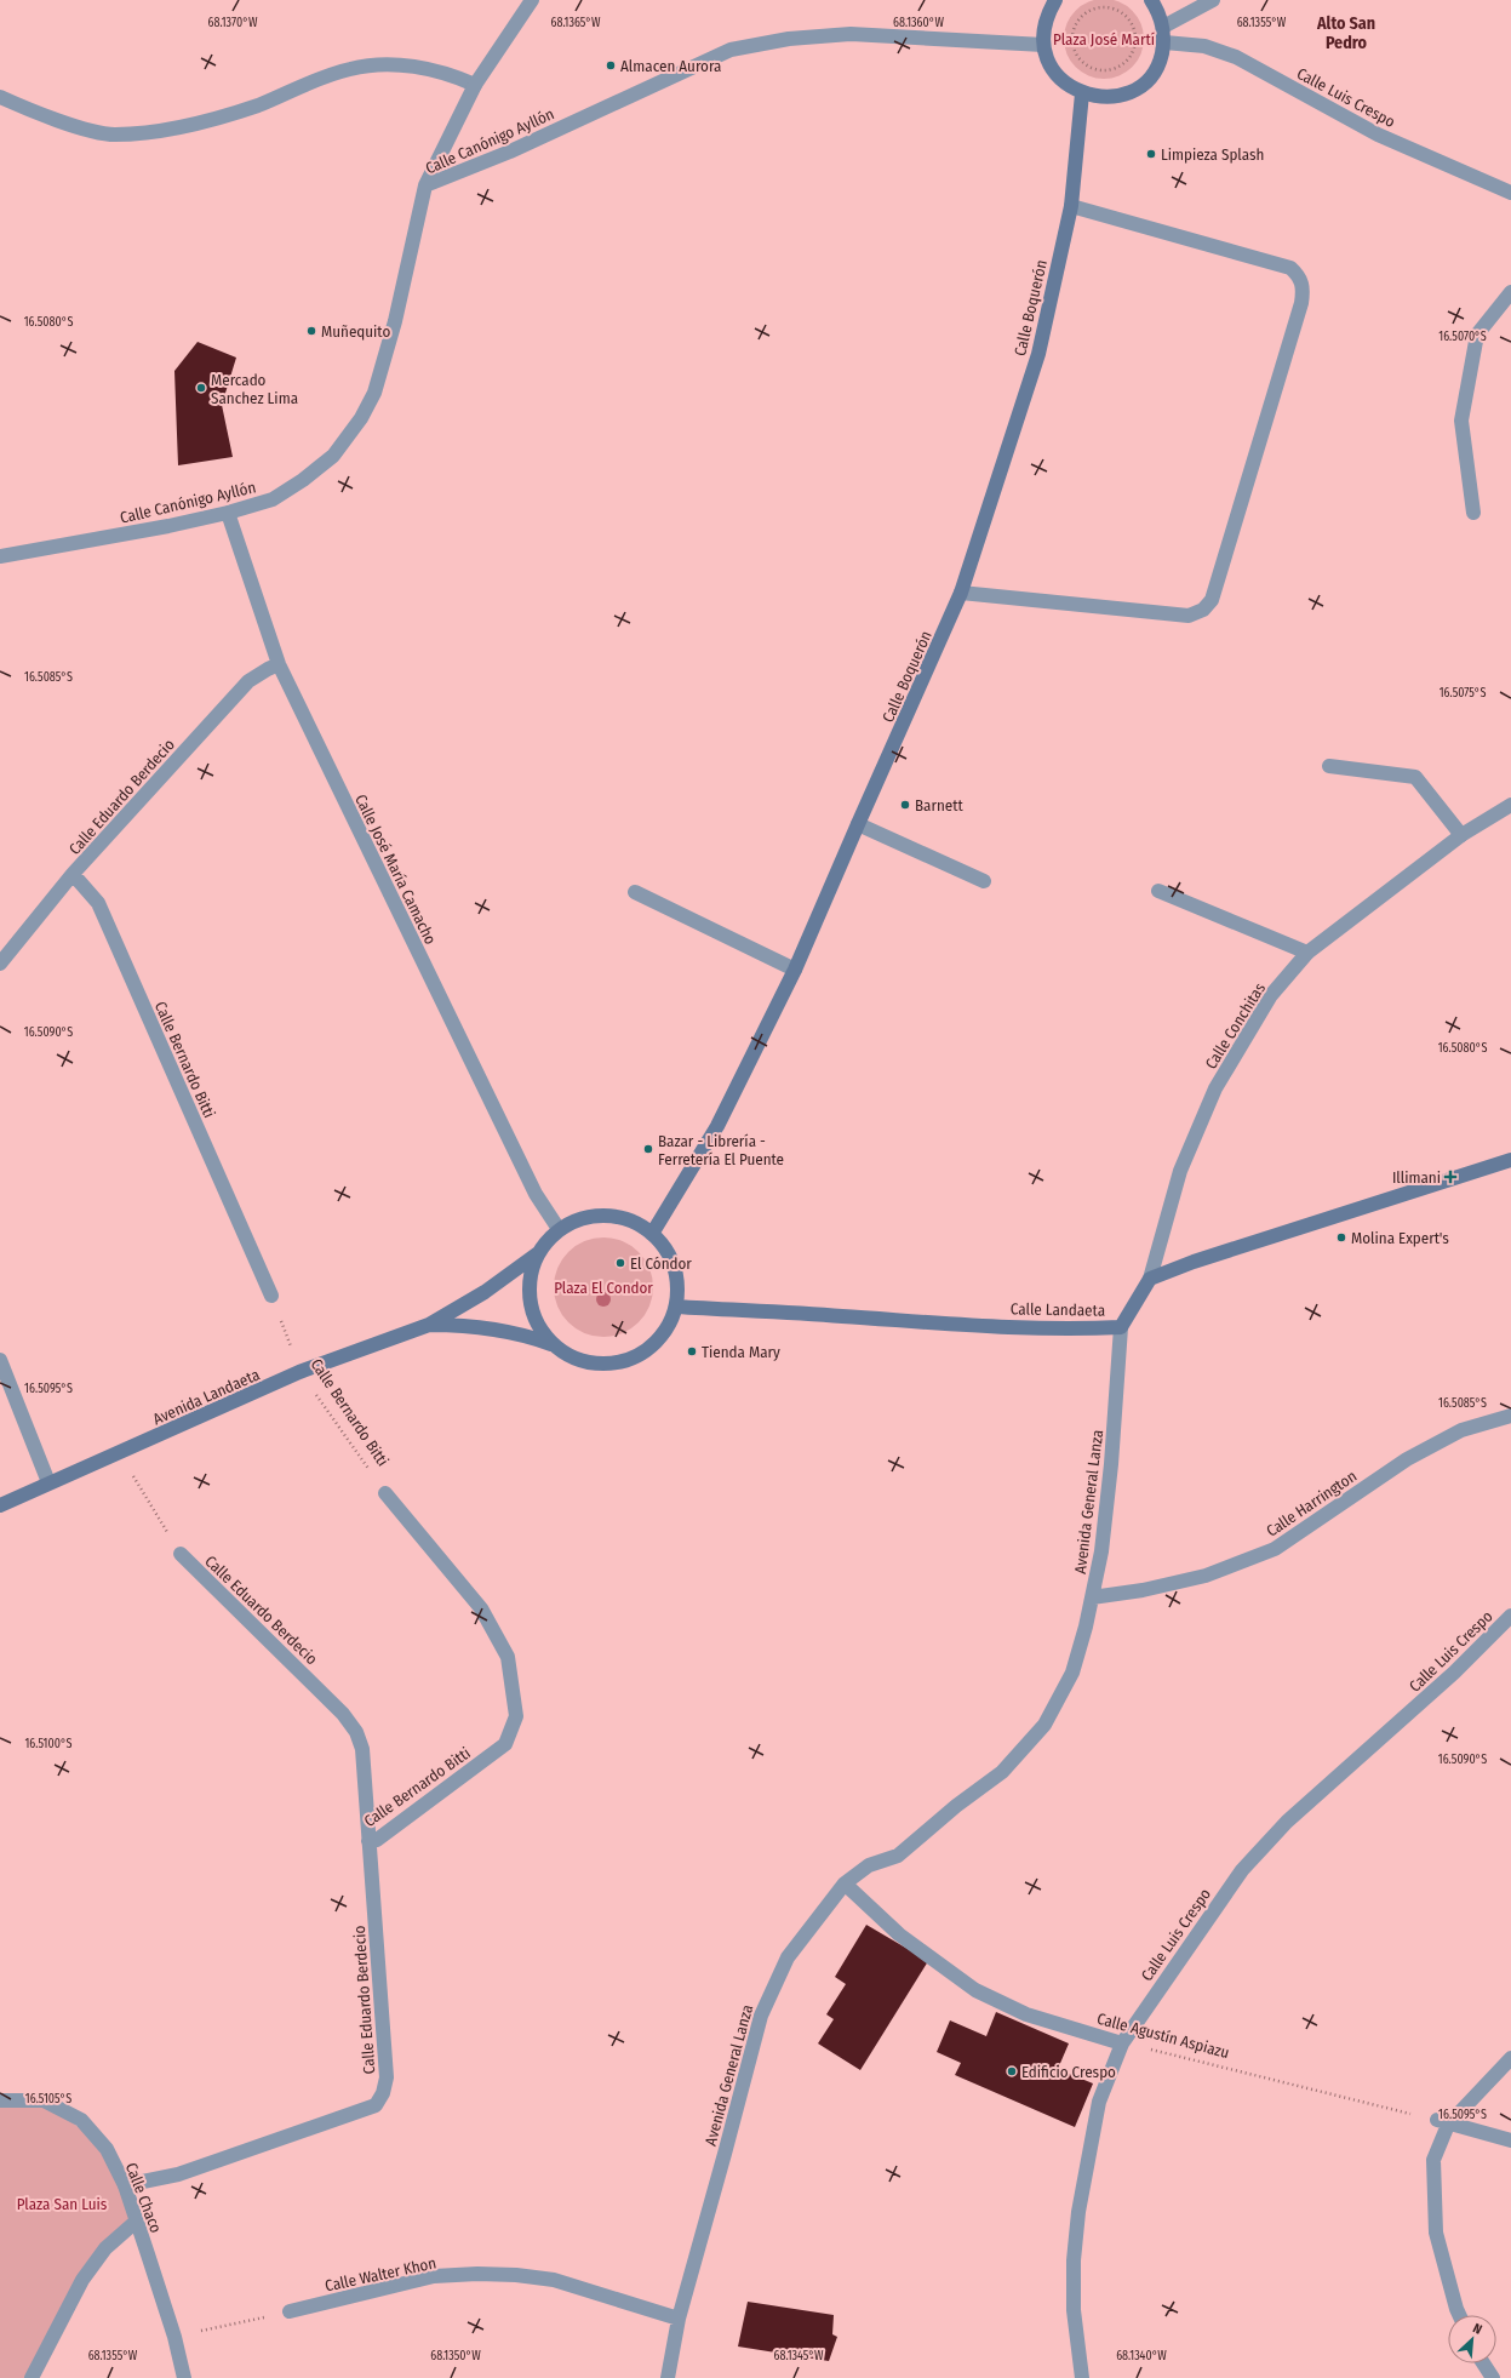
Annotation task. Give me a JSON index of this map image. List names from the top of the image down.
{
  "streets": {
    "main road": ["Calle Boquerón", "Calle Landaeta", "Avenida Landaeta"],
    "street": [
      "Calle Luis Crespo",
      "Calle Canónigo Ayllón",
      "Calle Eduardo Berdecio",
      "Calle José María Camacho",
      "Calle Conchitas",
      "Calle Bernardo Bitti",
      "Avenida General Lanza",
      "Calle Harrington",
      "Calle Agustín Aspiazu",
      "Calle Chaco",
      "Calle Walter Khon"
    ]
  },
  "crossings": [
    ["Calle Luis Crespo", "Calle Agustín Aspiazu"],
    ["Calle Canónigo Ayllón", "Calle José María Camacho"],
    ["Calle Boquerón", "Calle José María Camacho"],
    ["Calle Boquerón", "Calle Landaeta"],
    ["Calle Boquerón", "Avenida Landaeta"],
    ["Calle Eduardo Berdecio", "Calle José María Camacho"],
    ["Calle Eduardo Berdecio", "Calle Bernardo Bitti"],
    ["Calle Eduardo Berdecio", "Calle Chaco"],
    ["Calle José María Camacho", "Calle Landaeta"],
    ["Calle José María Camacho", "Avenida Landaeta"],
    ["Calle Conchitas", "Calle Landaeta"],
    ["Calle Bernardo Bitti", "Avenida Landaeta"],
    ["Calle Landaeta", "Avenida Landaeta"],
    ["Calle Landaeta", "Avenida General Lanza"],
    ["Avenida General Lanza", "Calle Harrington"],
    ["Avenida General Lanza", "Calle Agustín Aspiazu"],
    ["Avenida General Lanza", "Calle Walter Khon"]
  ],
  "districts": ["Alto San Pedro"],
  "parks": ["Plaza José Martí", "Plaza El Condor", "Plaza San Luis"],
  "places": {
    "other": [
      "Almacen Aurora",
      "Limpieza Splash",
      "Muñequito",
      "Mercado Sanchez Lima",
      "Barnett",
      "Bazar - Librería - Ferretería El Puente",
      "Molina Expert's",
      "El Cóndor",
      "Tienda Mary",
      "Edificio Crespo"
    ],
    "health": ["Illimani"]
  },
  "north": "top right",
  "coordinates": [
    "68.1370°W",
    "68.1365°W",
    "68.1360°W",
    "68.1355°W",
    "16.5080°S",
    "16.5070°S",
    "16.5085°S",
    "16.5075°S",
    "16.5090°S",
    "16.5095°S",
    "16.5100°S",
    "16.5105°S",
    "68.1350°W",
    "68.1345°W",
    "68.1340°W"
  ]
}
